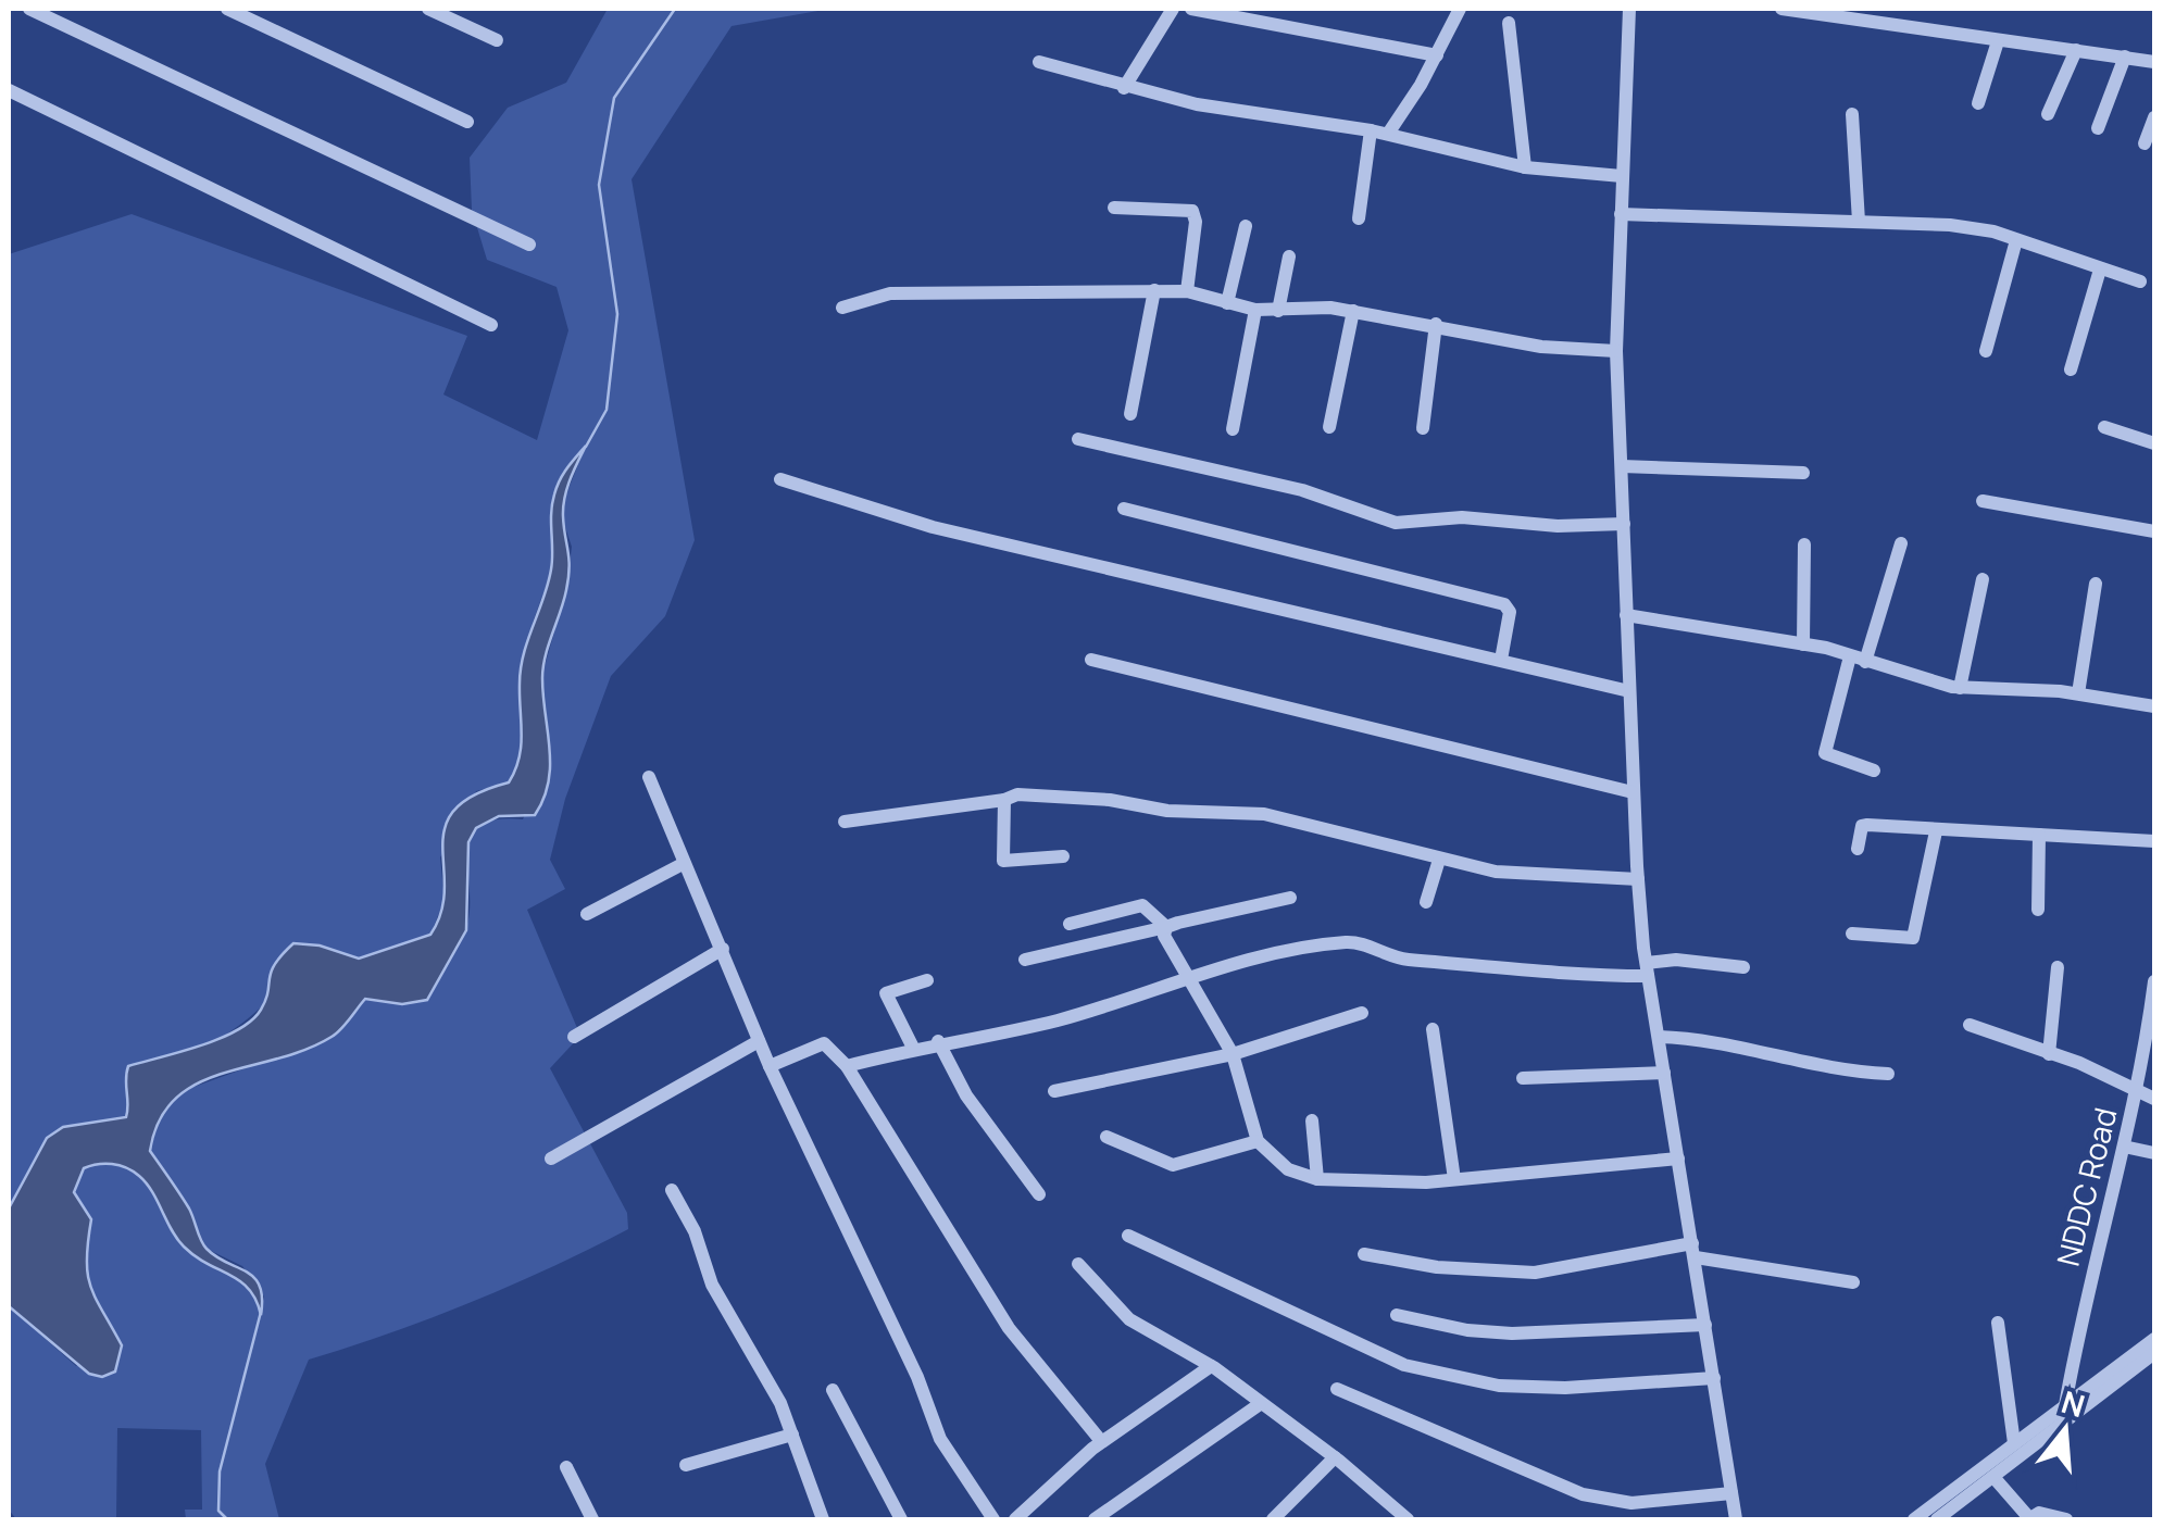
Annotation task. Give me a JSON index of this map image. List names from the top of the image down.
{
  "streets": {
    "street": ["NDDC Road"]
  },
  "north": "top"
}
